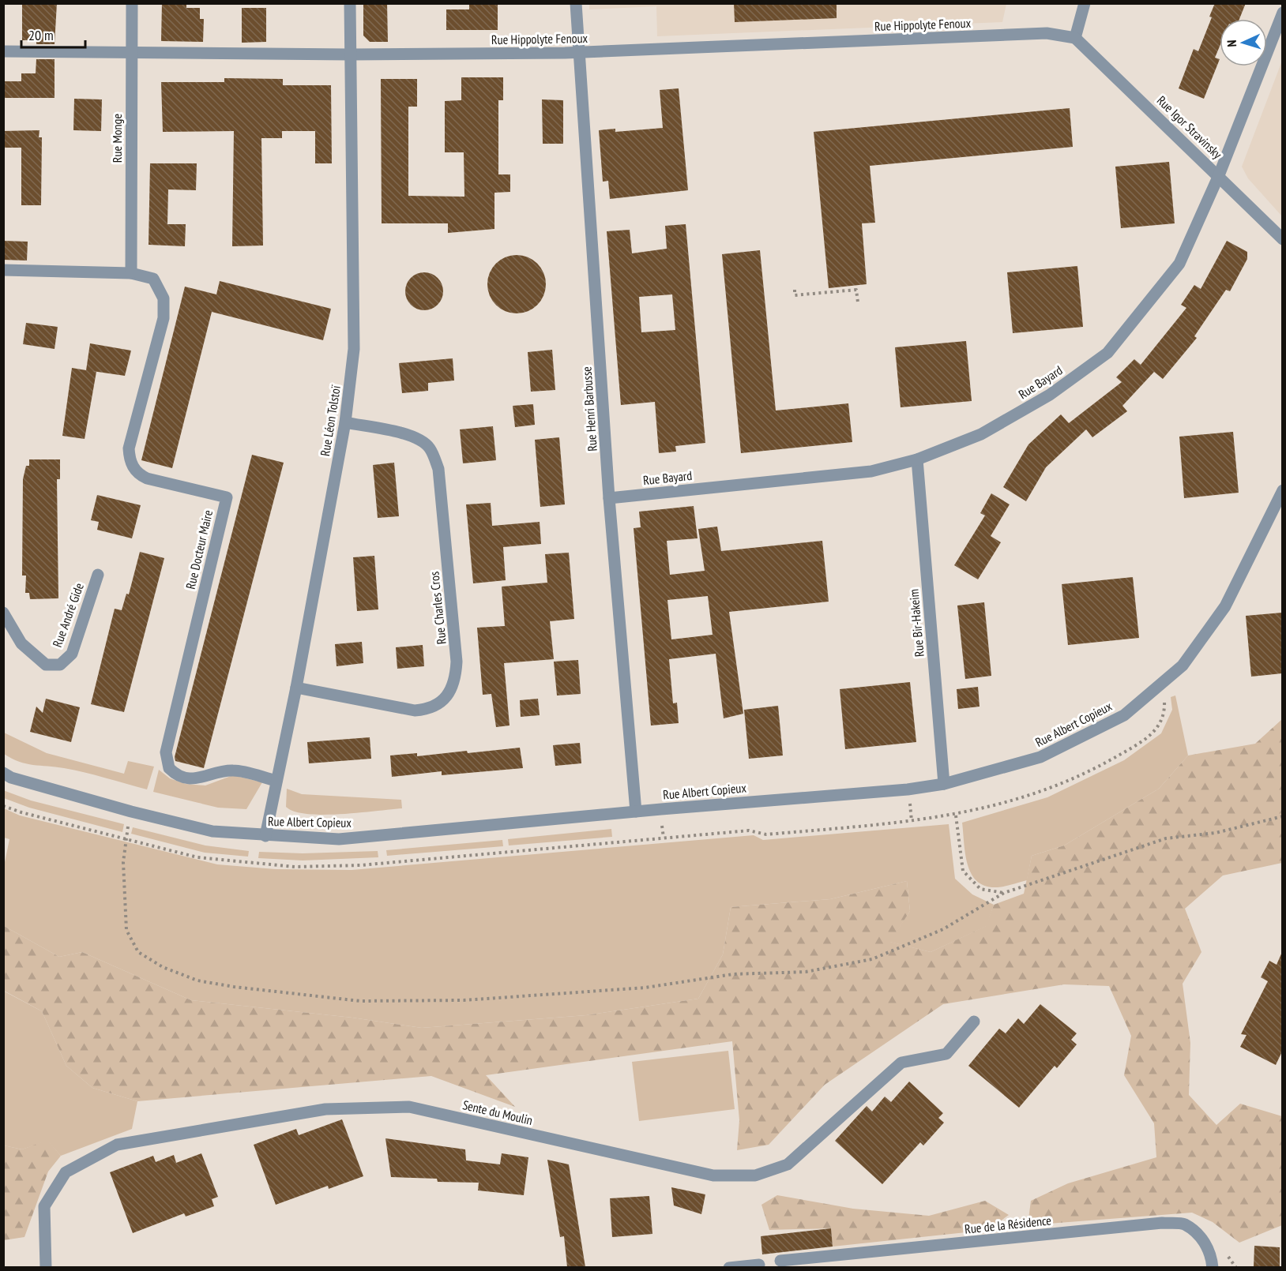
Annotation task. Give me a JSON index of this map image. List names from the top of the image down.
{
  "streets": {
    "street": [
      "Rue Hippolyte Fenoux",
      "Rue Igor Stravinsky",
      "Rue Monge",
      "Rue Bayard",
      "Rue Henri Barbusse",
      "Rue Léon Tolstoï",
      "Rue Docteur Maire",
      "Rue Charles Cros",
      "Rue André Gide",
      "Rue Bir-Hakeim",
      "Rue Albert Copieux",
      "Sente du Moulin",
      "Rue de la Résidence"
    ]
  },
  "crossings": [
    ["Rue Hippolyte Fenoux", "Rue Igor Stravinsky"],
    ["Rue Hippolyte Fenoux", "Rue Monge"],
    ["Rue Hippolyte Fenoux", "Rue Henri Barbusse"],
    ["Rue Hippolyte Fenoux", "Rue Léon Tolstoï"],
    ["Rue Igor Stravinsky", "Rue Bayard"],
    ["Rue Monge", "Rue Docteur Maire"],
    ["Rue Bayard", "Rue Henri Barbusse"],
    ["Rue Bayard", "Rue Bir-Hakeim"],
    ["Rue Henri Barbusse", "Rue Albert Copieux"],
    ["Rue Léon Tolstoï", "Rue Docteur Maire"],
    ["Rue Léon Tolstoï", "Rue Charles Cros"],
    ["Rue Léon Tolstoï", "Rue Albert Copieux"],
    ["Rue Bir-Hakeim", "Rue Albert Copieux"]
  ],
  "scale_bar": "20 m",
  "north": "left"
}
